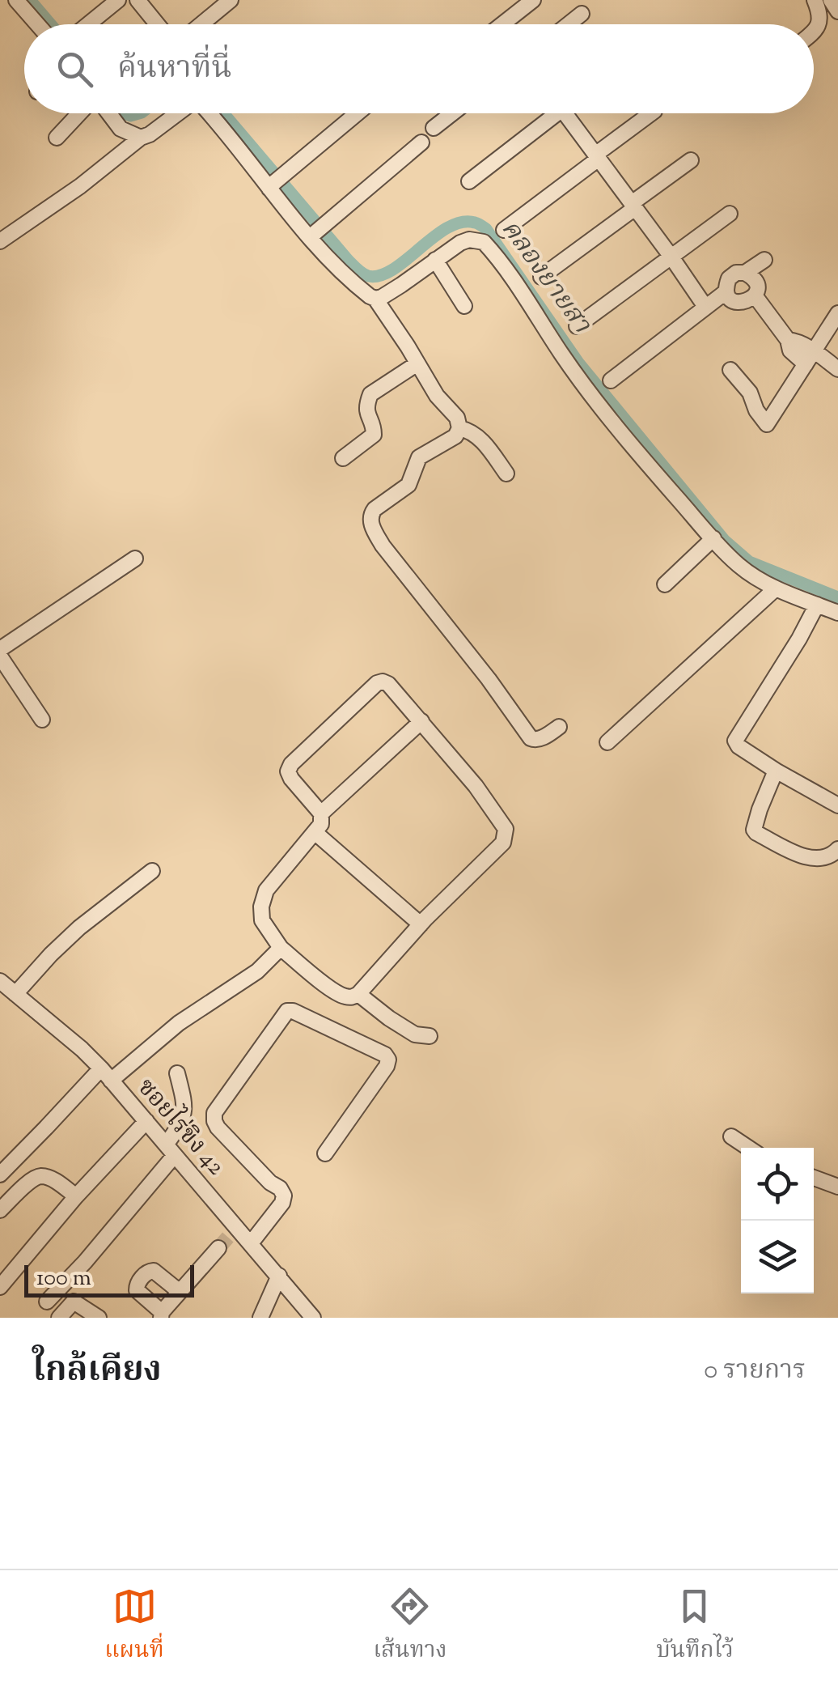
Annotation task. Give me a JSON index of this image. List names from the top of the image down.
{
  "streets": {
    "street": ["ซอยไร่ขิง 42"]
  },
  "water": ["คลองยายสา"],
  "scale_bar": "100 m",
  "page": {
    "search": "ค้นหาที่นี่",
    "scale": "100 m",
    "heading": ["ใกล้เคียง", "0 รายการ"],
    "nav": ["แผนที่", "เส้นทาง", "บันทึกไว้"]
  }
}
